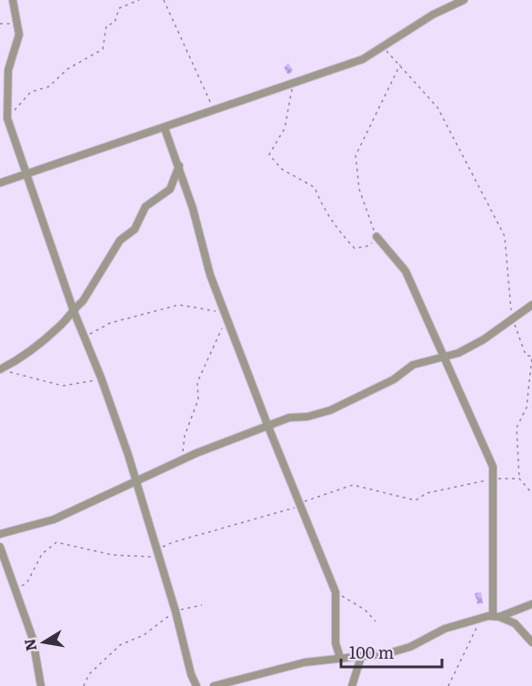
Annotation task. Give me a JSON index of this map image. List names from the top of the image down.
{
  "scale_bar": "100 m",
  "north": "left"
}
